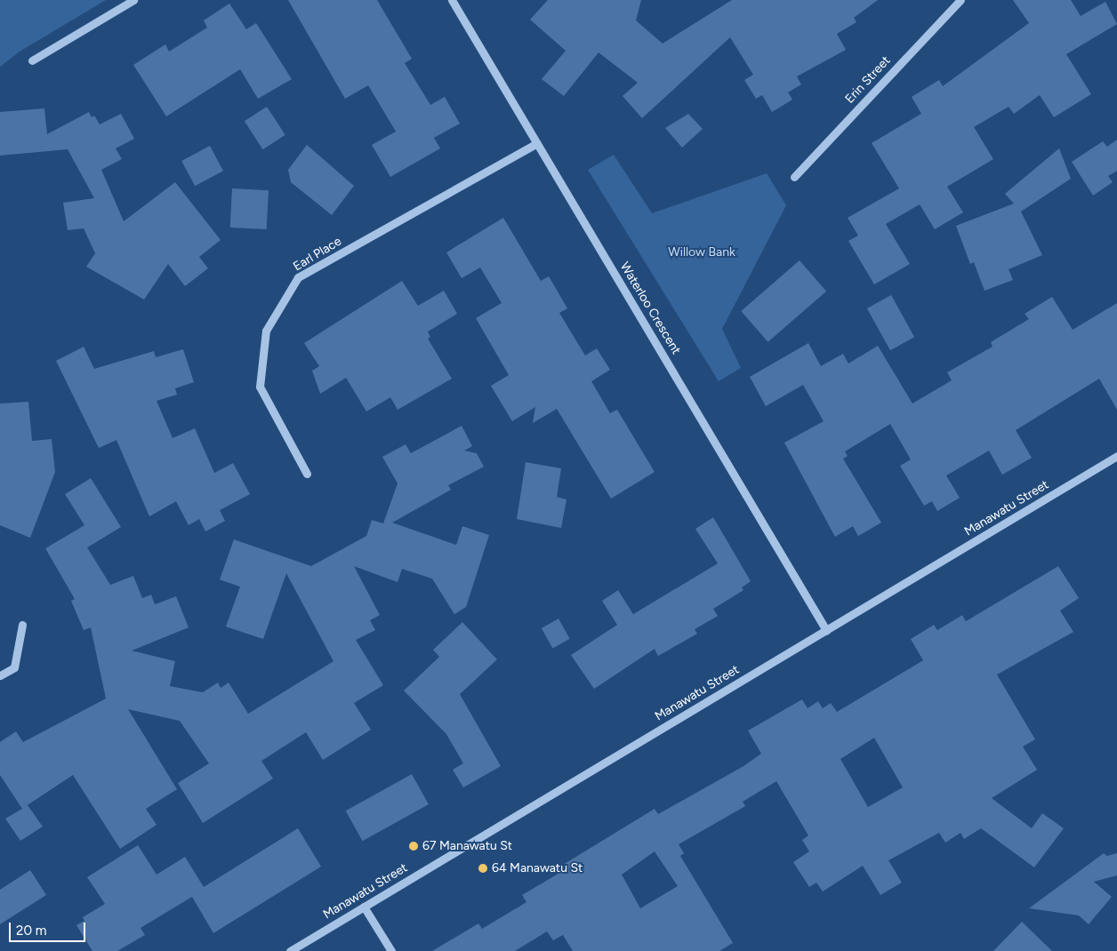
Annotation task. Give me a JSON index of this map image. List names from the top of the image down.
{
  "streets": {
    "street": [
      "Erin Street",
      "Earl Place",
      "Waterloo Crescent",
      "Manawatu Street"
    ]
  },
  "crossings": [
    ["Earl Place", "Waterloo Crescent"],
    ["Waterloo Crescent", "Manawatu Street"]
  ],
  "parks": ["Willow Bank"],
  "places": ["67 Manawatu St", "64 Manawatu St"],
  "scale_bar": "20 m"
}
